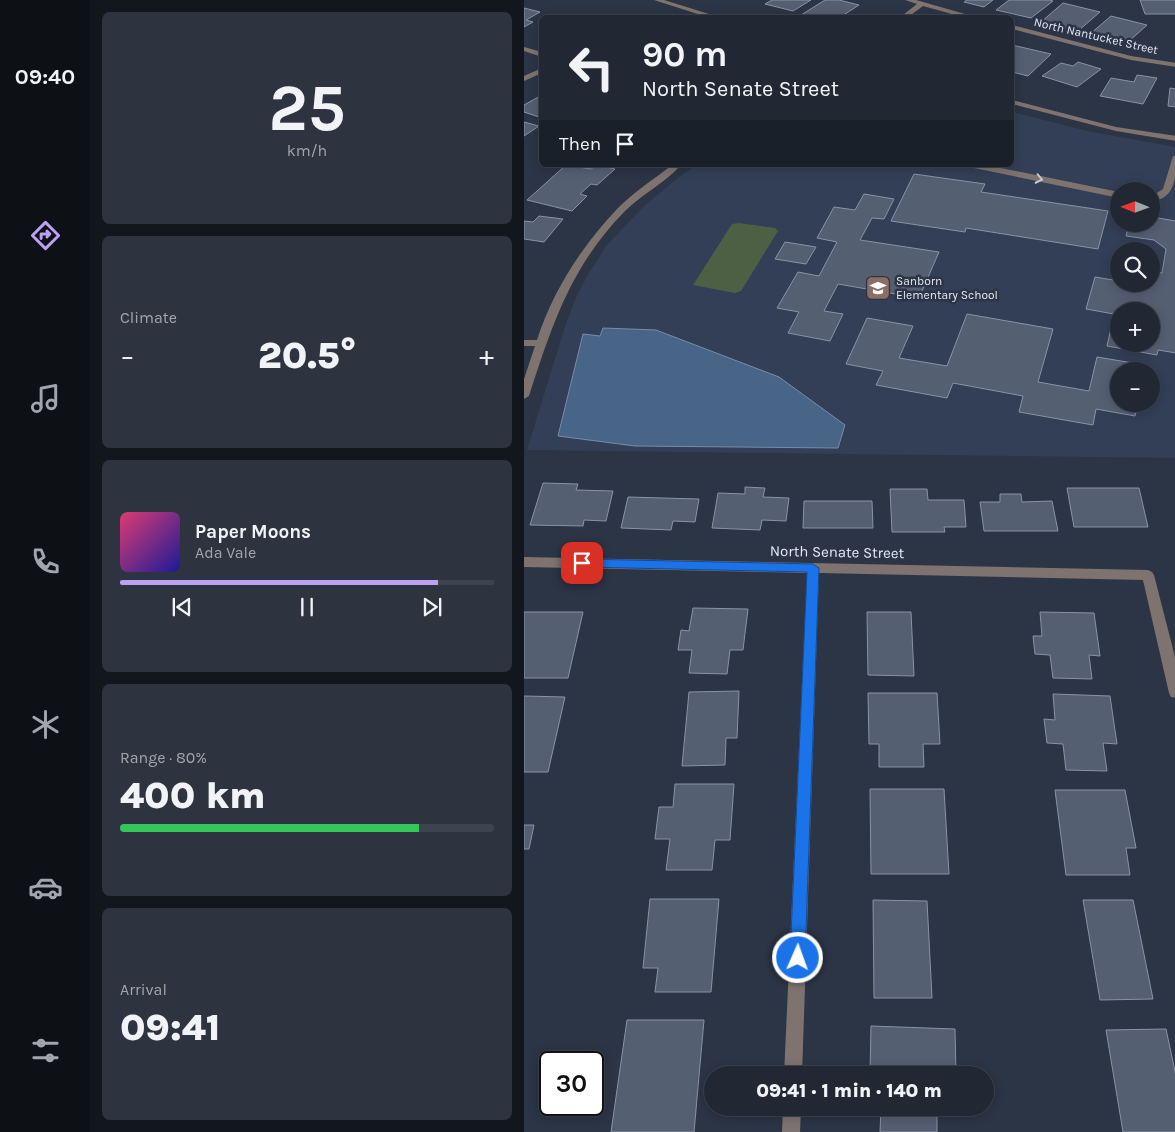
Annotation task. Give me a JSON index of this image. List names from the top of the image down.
{
  "streets": {
    "street": ["North Nantucket Street", "North Senate Street"]
  },
  "places": {
    "school or university": ["Sanborn Elementary School"]
  },
  "north": "left",
  "page": {
    "tabs": "09:40",
    "tile": [
      ["25", "km/h"],
      "Climate",
      ["Range · 80%", "400 km"],
      ["Arrival", "09:41"]
    ],
    "turn": ["90 m", "North Senate Street"],
    "then": "Then",
    "map_buttons": ["+", "−"],
    "heat": ["−", "20.5°", "+"],
    "song": ["Paper Moons", "Ada Vale"],
    "limit": "30",
    "trip": "09:41 · 1 min · 140 m"
  }
}
